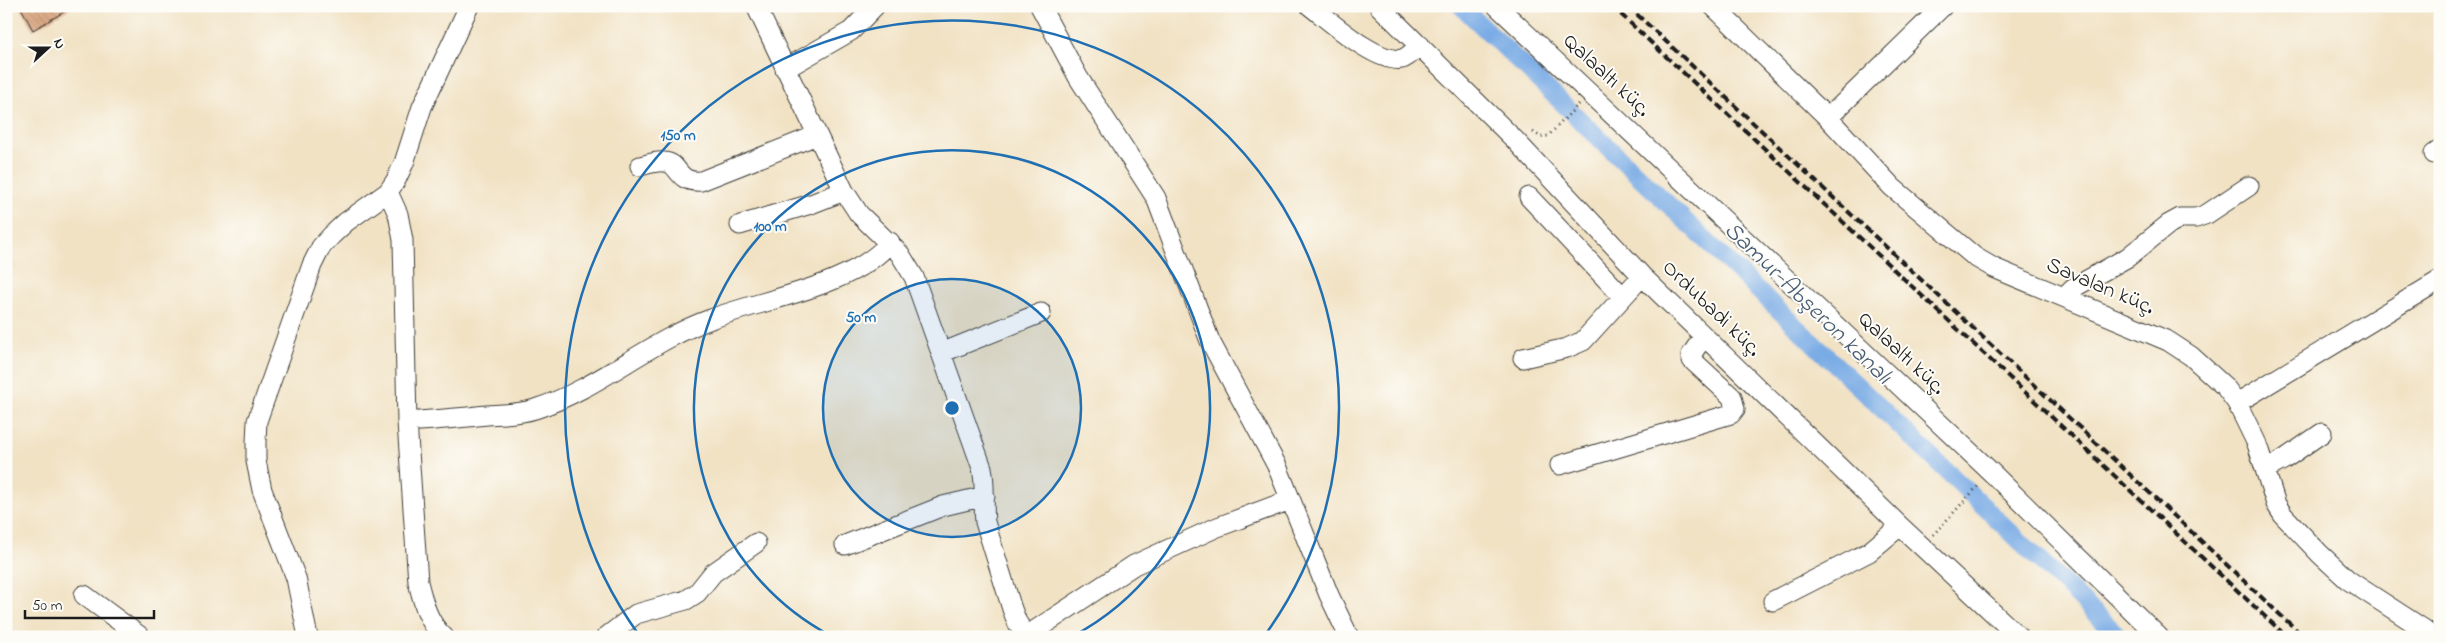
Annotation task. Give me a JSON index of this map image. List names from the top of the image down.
{
  "streets": {
    "street": ["Qalaaltı küç.", "Savalan küç.", "Ordubadi küç."]
  },
  "water": ["Samur-Abşeron kanalı"],
  "scale_bar": "50 m",
  "north": "right",
  "rings": ["150 m", "100 m", "50 m"]
}
